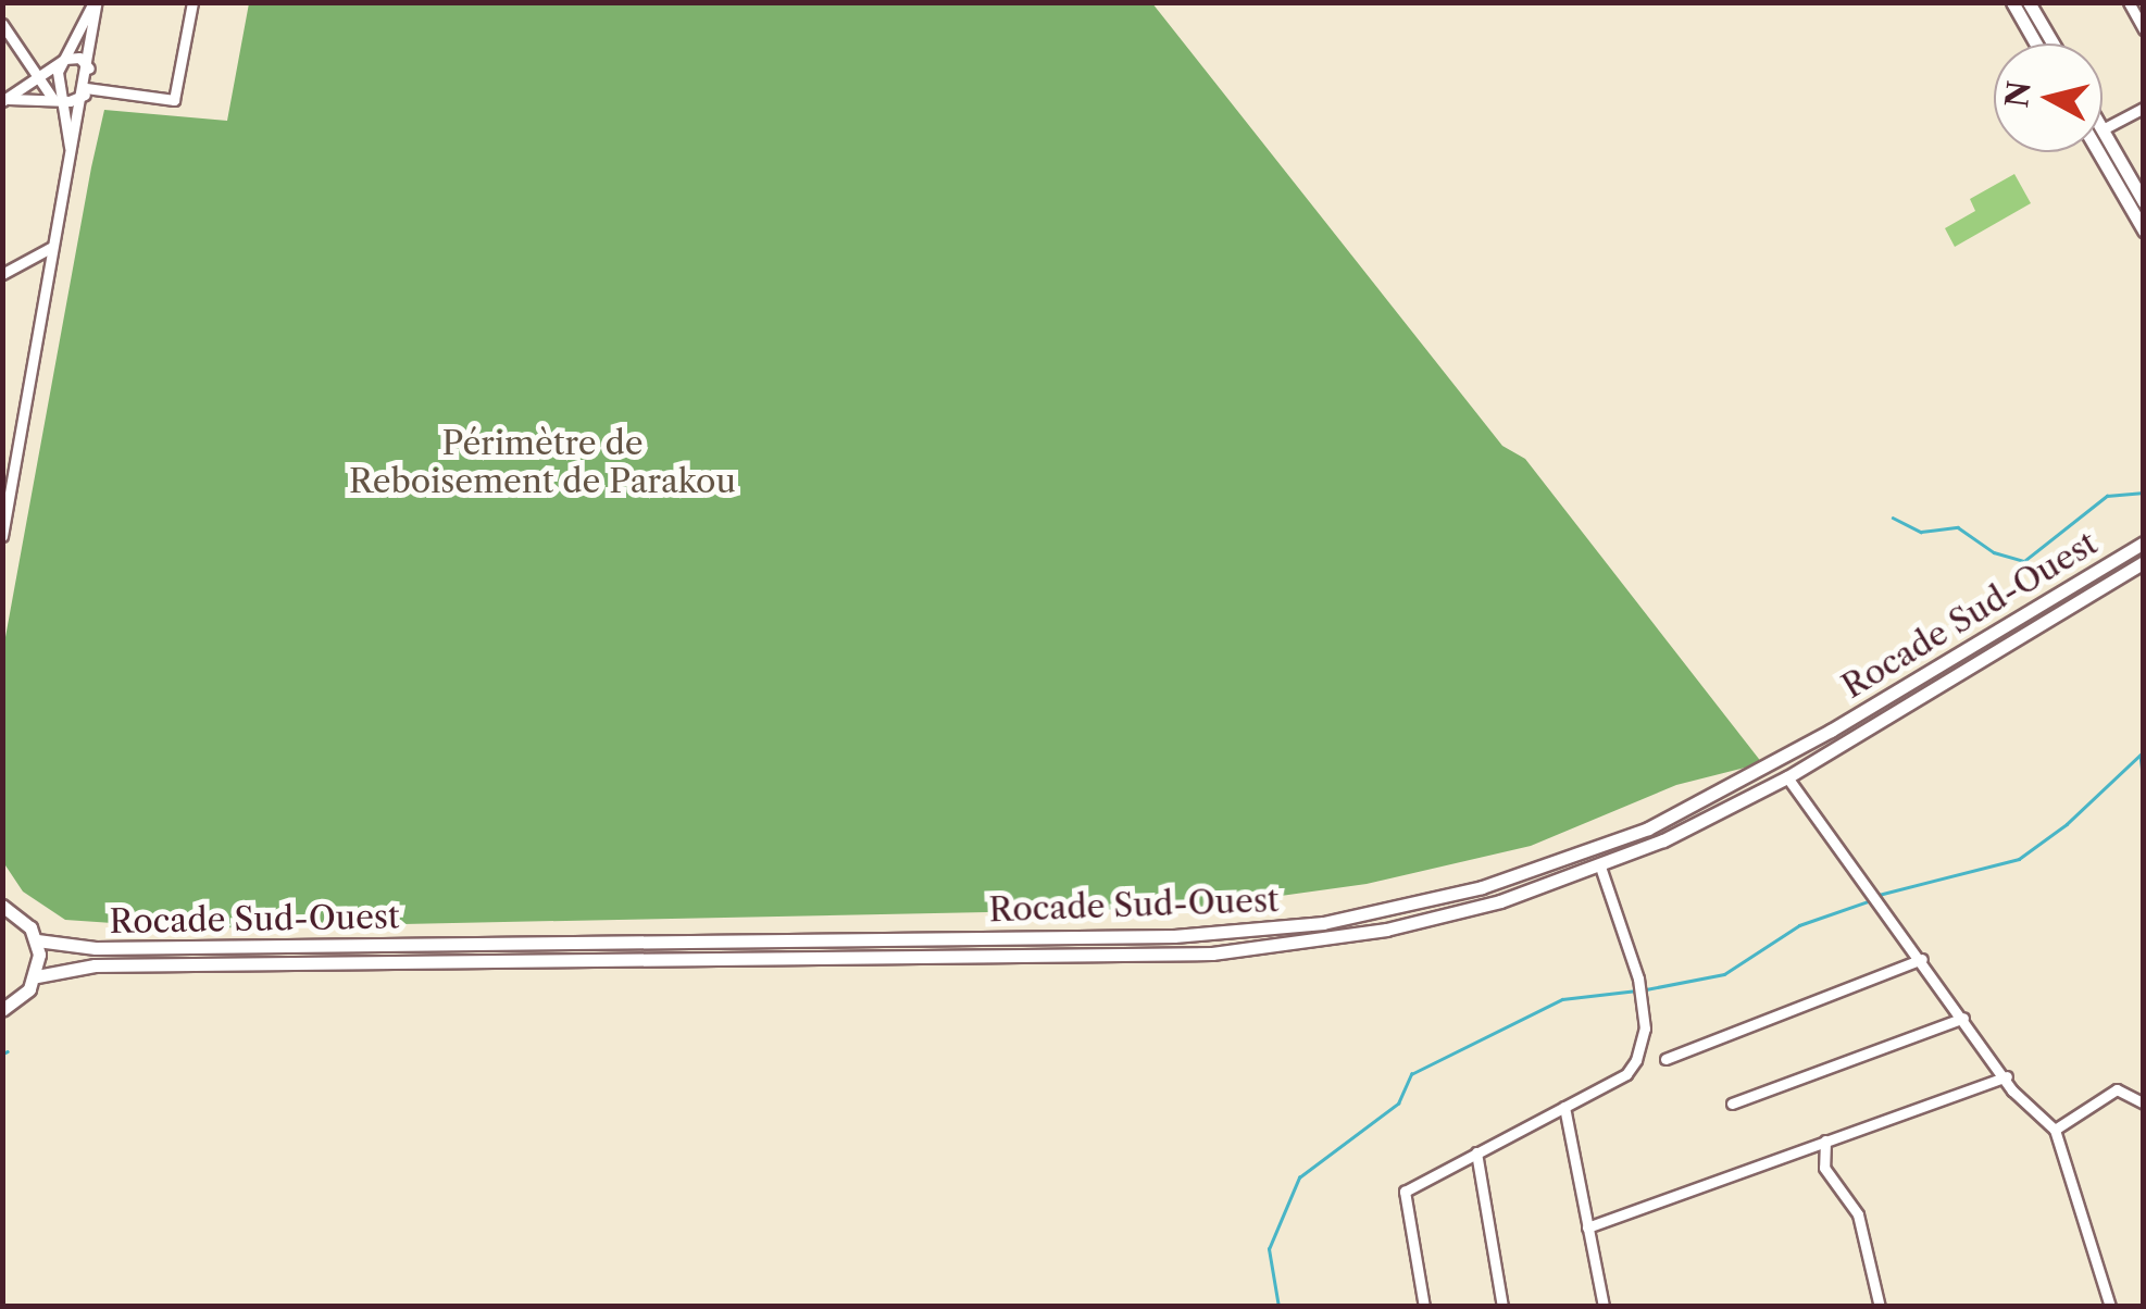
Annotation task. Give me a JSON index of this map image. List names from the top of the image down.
{
  "streets": {
    "main road": ["Rocade Sud-Ouest"]
  },
  "parks": ["Périmètre de Reboisement de Parakou"],
  "north": "left"
}
